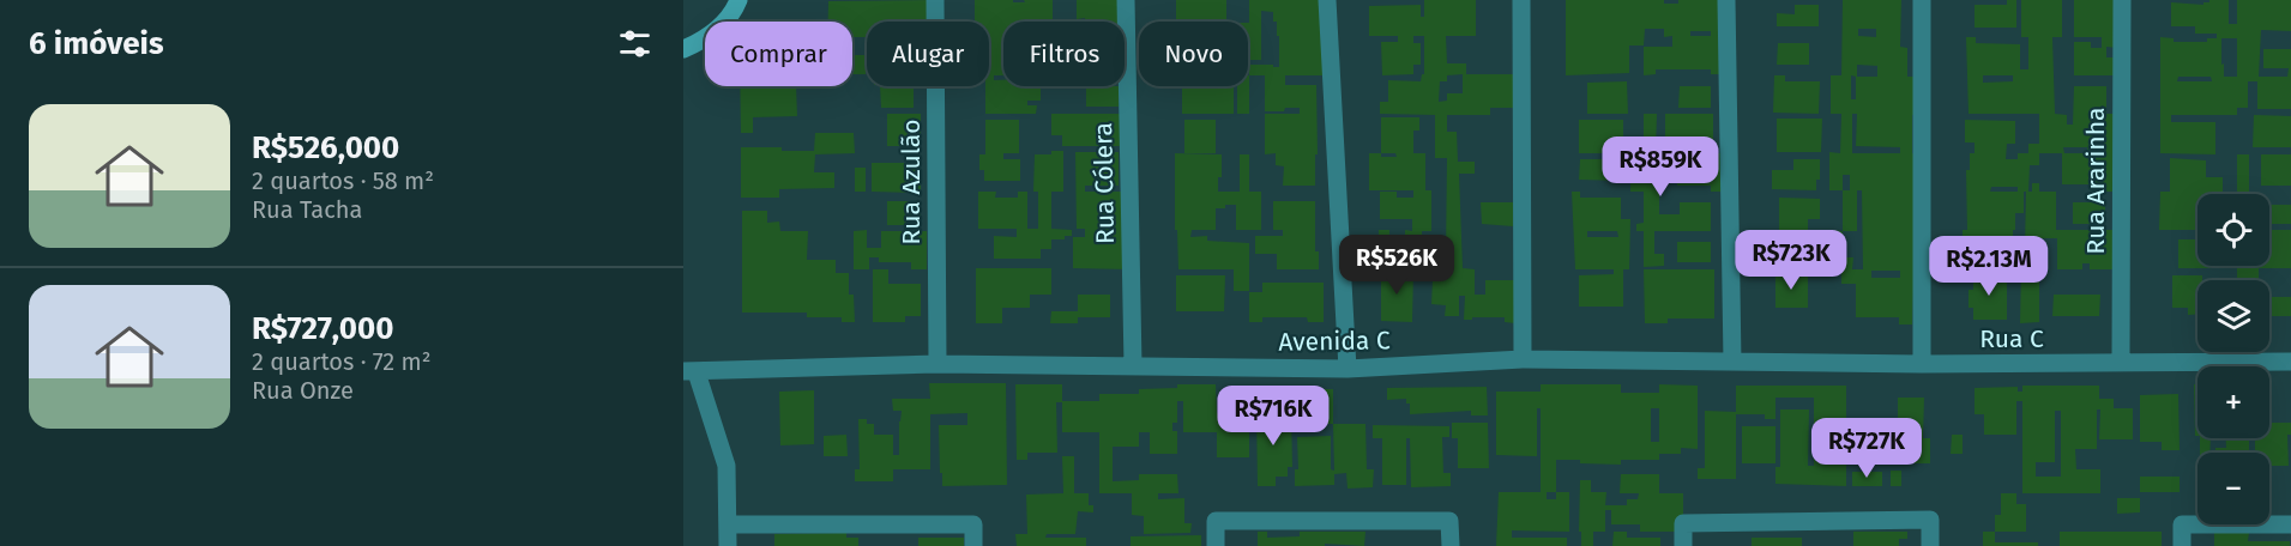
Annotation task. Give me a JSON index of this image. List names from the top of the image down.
{
  "streets": {
    "street": [
      "Rua Ararinha",
      "Rua Azulão",
      "Rua Cólera",
      "Rua C",
      "Avenida C"
    ]
  },
  "crossings": [
    ["Rua Ararinha", "Rua C"],
    ["Rua Azulão", "Avenida C"],
    ["Rua Cólera", "Avenida C"],
    ["Rua C", "Avenida C"]
  ],
  "page": {
    "heading": "6 imóveis",
    "chip": [
      "Comprar",
      "Alugar",
      "Filtros",
      "Novo"
    ],
    "list": [
      {
        "name": "R$526,000",
        "note": "2 quartos · 58 m² · Rua Tacha"
      },
      {
        "name": "R$727,000",
        "note": "2 quartos · 72 m² · Rua Onze"
      }
    ],
    "price": [
      "R$859K",
      "R$723K",
      "R$526K",
      "R$2.13M",
      "R$716K",
      "R$727K"
    ],
    "map_buttons": ["+", "−"]
  }
}
